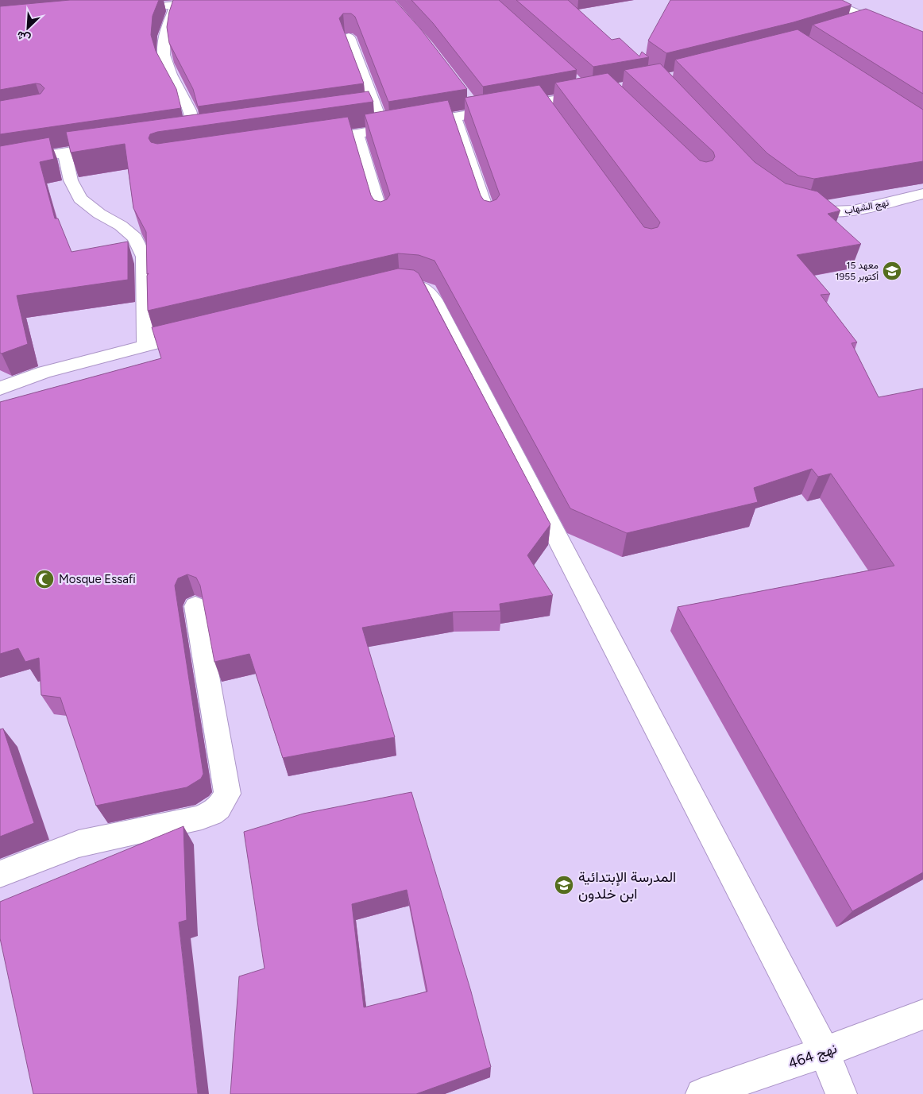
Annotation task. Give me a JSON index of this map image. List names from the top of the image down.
{
  "streets": {
    "street": ["نهج الشهاب", "نهج 464"]
  },
  "places": {
    "school or university": ["معهد 15 أكتوبر 1955", "المدرسة الإبتدائية ابن خلدون"],
    "mosque": ["Mosque Essafi"]
  },
  "north": "bottom left"
}
